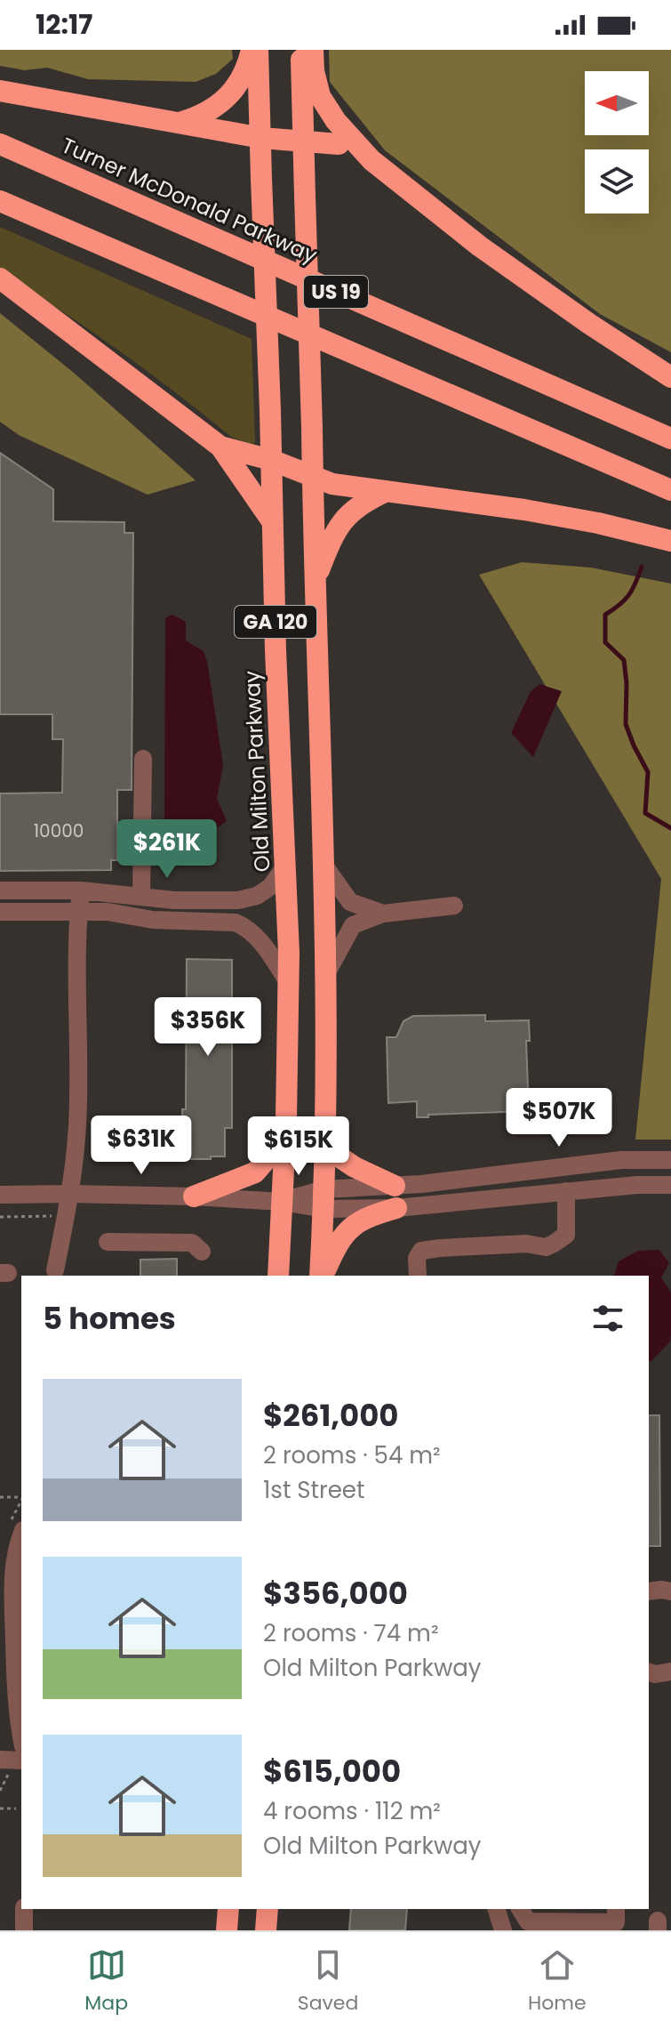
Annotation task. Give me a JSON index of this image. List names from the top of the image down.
{
  "streets": {
    "highway": [
      "Turner McDonald Parkway",
      "US 19",
      "GA 120",
      "Old Milton Parkway"
    ]
  },
  "house_numbers": ["10000"],
  "north": "left",
  "page": {
    "status": "12:17",
    "price": [
      "$261K",
      "$356K",
      "$507K",
      "$631K",
      "$615K"
    ],
    "heading": "5 homes",
    "list": [
      {
        "name": "$261,000",
        "note": "2 rooms · 54 m² · 1st Street"
      },
      {
        "name": "$356,000",
        "note": "2 rooms · 74 m² · Old Milton Parkway"
      },
      {
        "name": "$615,000",
        "note": "4 rooms · 112 m² · Old Milton Parkway"
      }
    ],
    "tabs": ["Map", "Saved", "Home"]
  }
}
